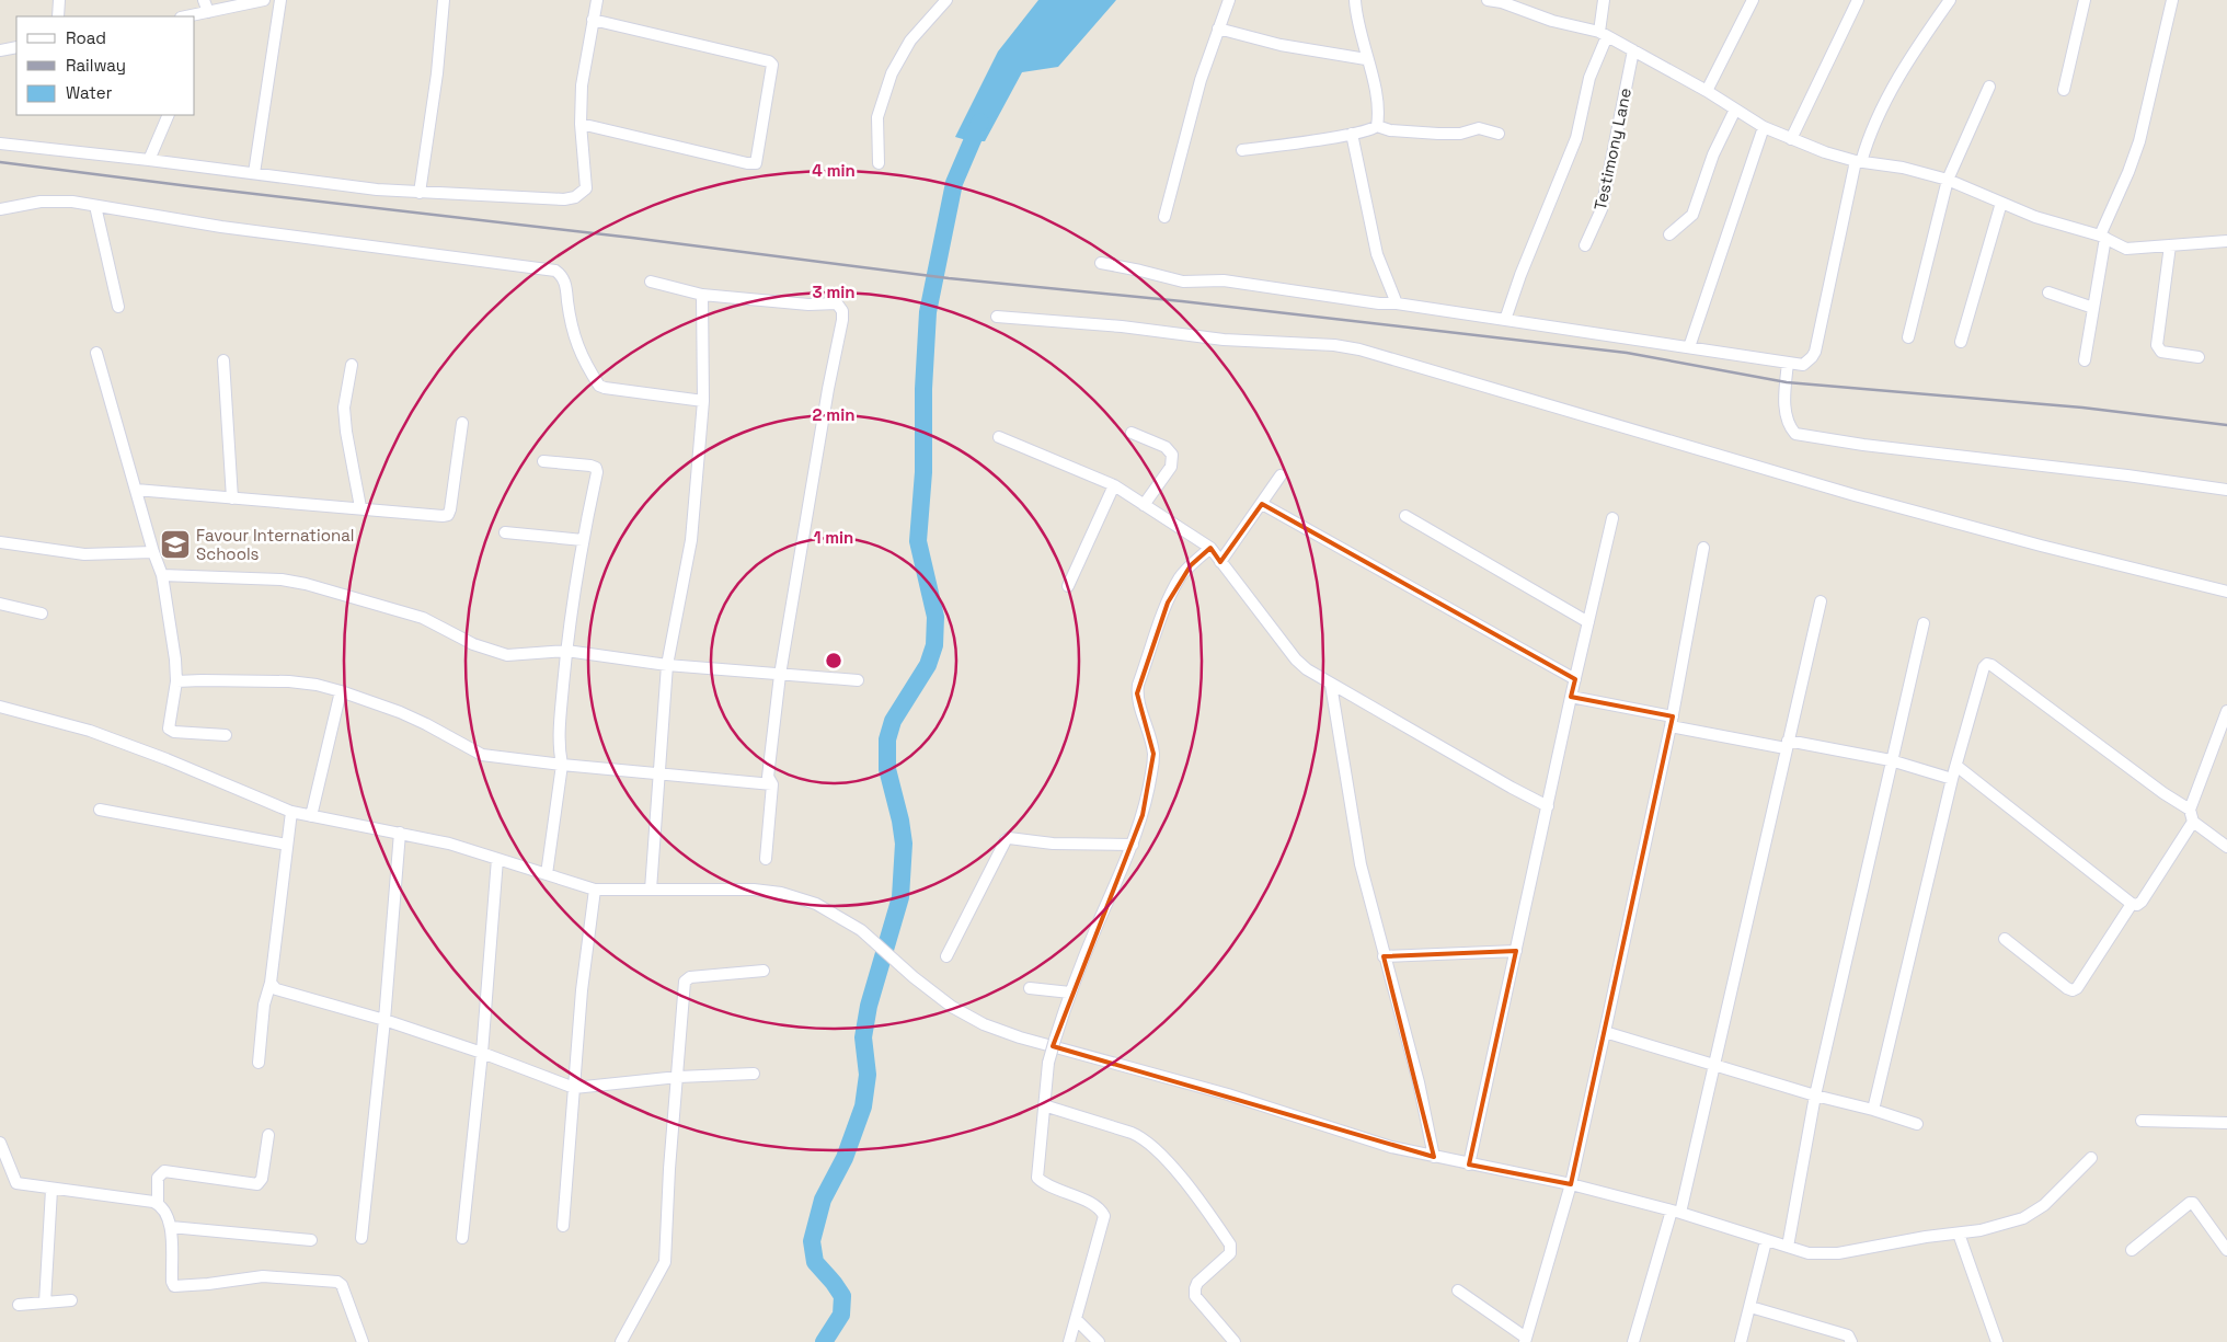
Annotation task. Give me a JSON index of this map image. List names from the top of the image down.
{
  "streets": {
    "street": ["Testimony Lane"]
  },
  "places": {
    "school or university": ["Favour International Schools"]
  },
  "legend": ["Road", "Railway", "Water"],
  "rings": [
    "4 min",
    "3 min",
    "2 min",
    "1 min"
  ]
}
